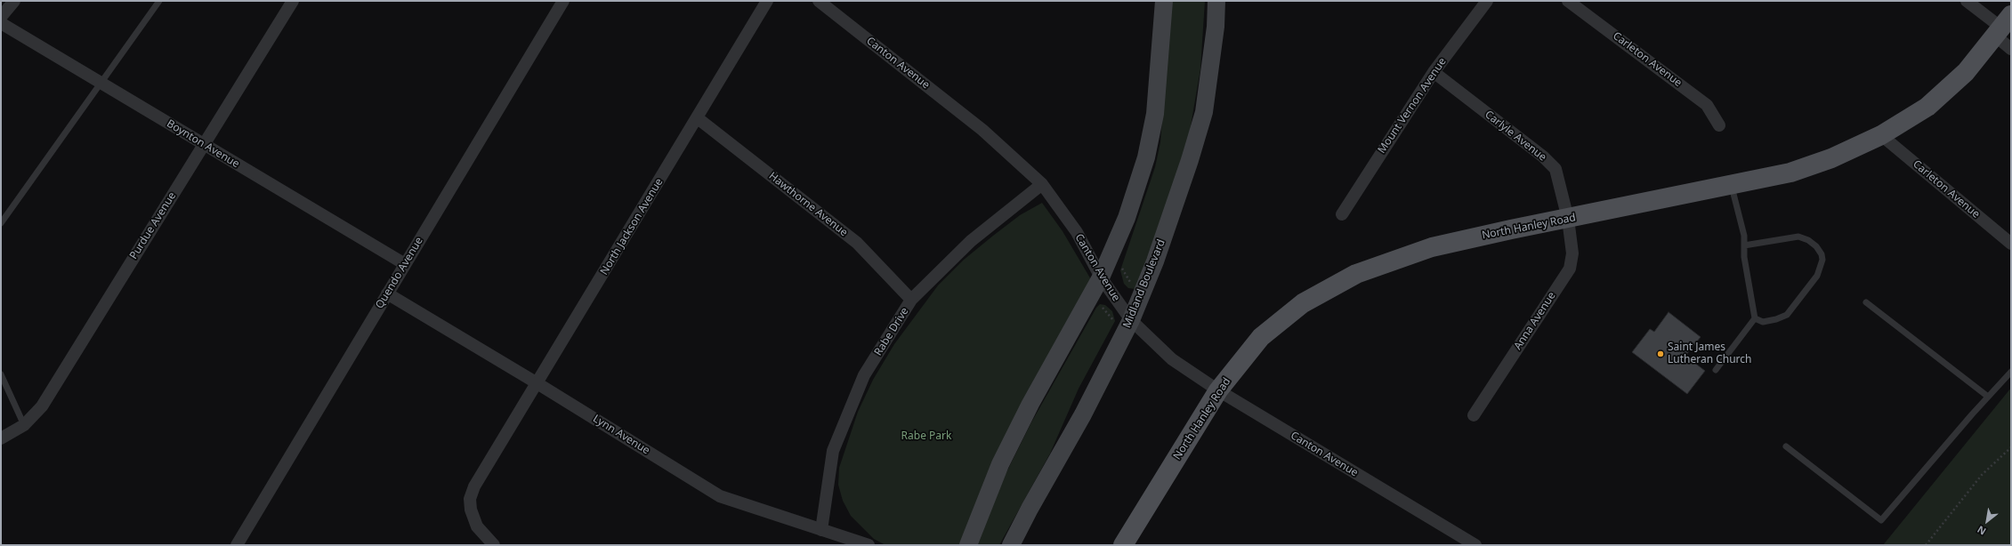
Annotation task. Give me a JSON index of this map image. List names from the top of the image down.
{
  "streets": {
    "main road": ["North Hanley Road", "Midland Boulevard"],
    "street": [
      "Carleton Avenue",
      "Canton Avenue",
      "Mount Vernon Avenue",
      "Carlyle Avenue",
      "Boynton Avenue",
      "Hawthorne Avenue",
      "Purdue Avenue",
      "North Jackson Avenue",
      "Quendo Avenue",
      "Anna Avenue",
      "Rabe Drive",
      "Lynn Avenue"
    ]
  },
  "crossings": [
    ["Carleton Avenue", "North Hanley Road"],
    ["Canton Avenue", "North Hanley Road"],
    ["Canton Avenue", "Midland Boulevard"],
    ["Canton Avenue", "Rabe Drive"],
    ["Mount Vernon Avenue", "Carlyle Avenue"],
    ["Carlyle Avenue", "North Hanley Road"],
    ["Carlyle Avenue", "Anna Avenue"],
    ["Boynton Avenue", "Purdue Avenue"],
    ["Boynton Avenue", "Quendo Avenue"],
    ["Hawthorne Avenue", "North Jackson Avenue"],
    ["Hawthorne Avenue", "Rabe Drive"],
    ["North Jackson Avenue", "Lynn Avenue"],
    ["North Hanley Road", "Anna Avenue"],
    ["Quendo Avenue", "Lynn Avenue"],
    ["Rabe Drive", "Lynn Avenue"]
  ],
  "parks": ["Rabe Park"],
  "places": ["Saint James Lutheran Church"],
  "north": "bottom left"
}
